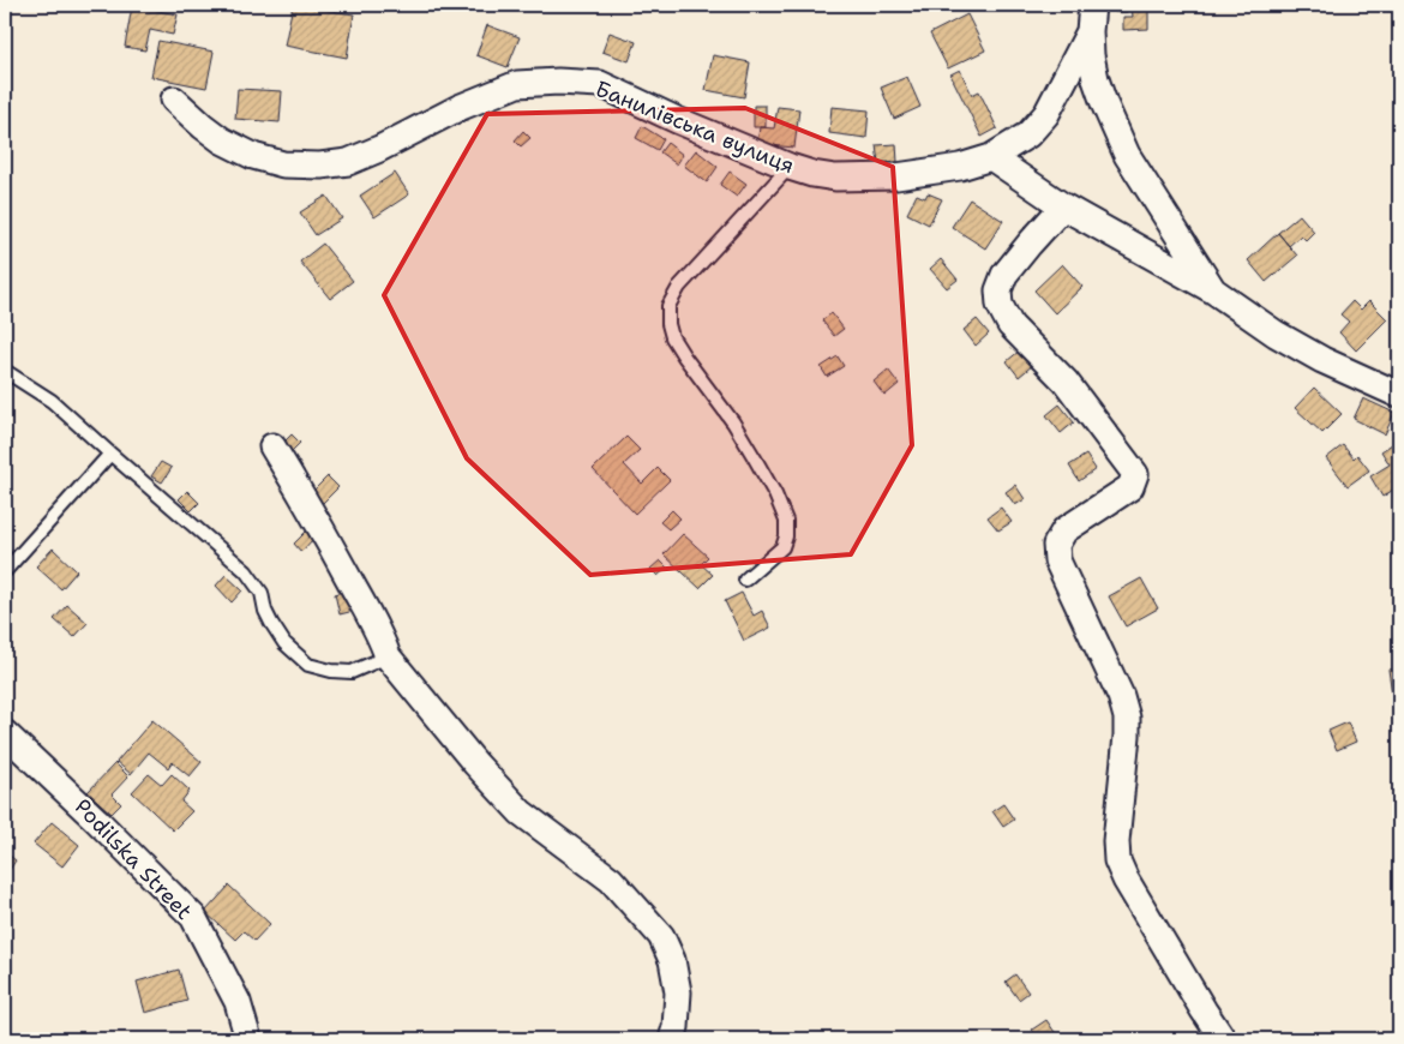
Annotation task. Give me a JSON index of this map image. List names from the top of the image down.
{
  "streets": {
    "street": ["Банилівська вулиця", "Podilska Street"]
  }
}
